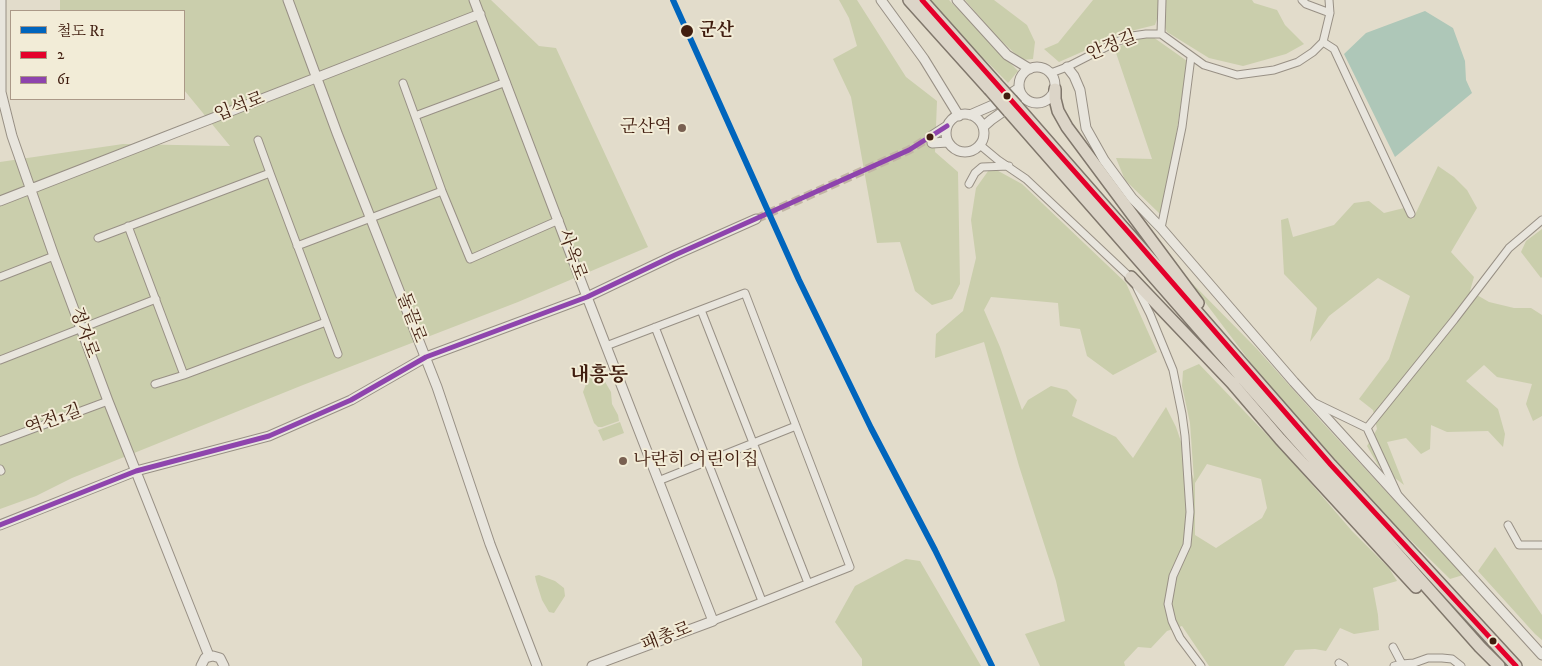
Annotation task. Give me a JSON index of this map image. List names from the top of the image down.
{
  "streets": {
    "street": [
      "안정길",
      "입석로",
      "사옥로",
      "돌끝로",
      "정자로",
      "역전1길",
      "패총로"
    ]
  },
  "crossings": [
    ["입석로", "사옥로"],
    ["입석로", "돌끝로"],
    ["입석로", "정자로"],
    ["사옥로", "패총로"],
    ["정자로", "역전1길"]
  ],
  "districts": ["내흥동"],
  "places": ["군산", "군산역", "나란히 어린이집"],
  "lines": ["rail line R1", "transit line 2", "transit line 61"],
  "legend": ["철도 R1", "2", "61"]
}
